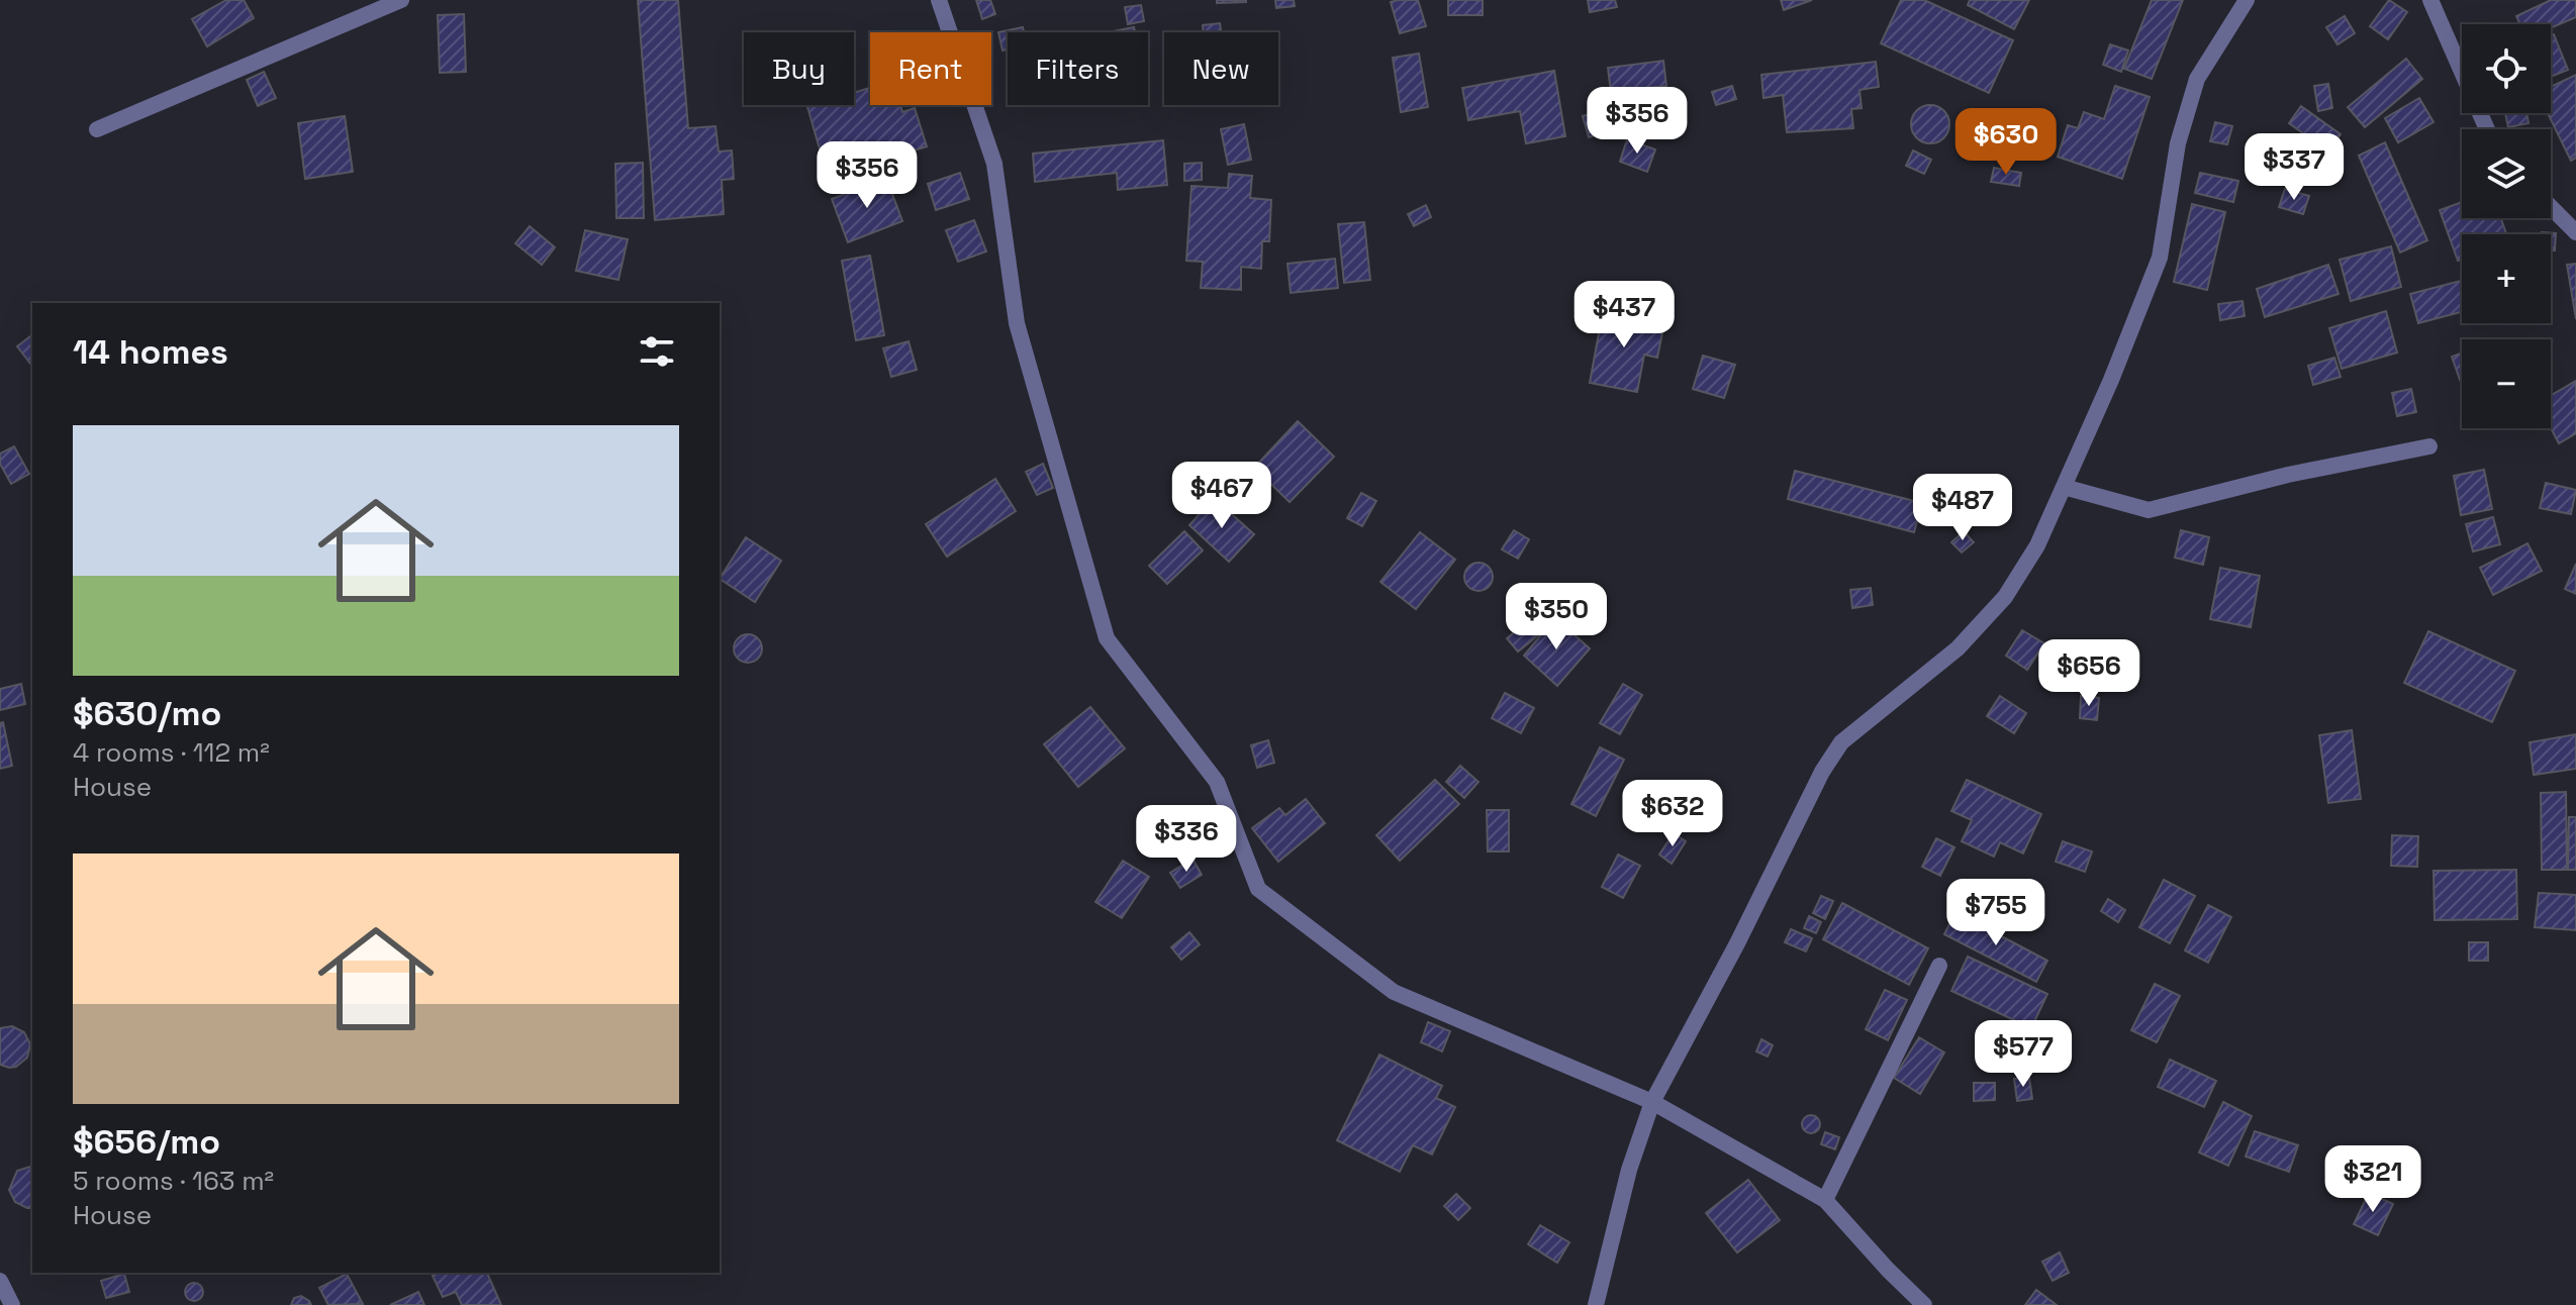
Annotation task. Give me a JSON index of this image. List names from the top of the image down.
{
  "page": {
    "map_buttons": ["+", "−"],
    "chip": [
      "Buy",
      "Rent",
      "Filters",
      "New"
    ],
    "price": [
      "$356",
      "$630",
      "$337",
      "$356",
      "$437",
      "$467",
      "$487",
      "$350",
      "$656",
      "$632",
      "$336",
      "$755",
      "$577",
      "$321"
    ],
    "heading": "14 homes",
    "list": [
      {
        "name": "$630/mo",
        "note": "4 rooms · 112 m² · House"
      },
      {
        "name": "$656/mo",
        "note": "5 rooms · 163 m² · House"
      }
    ]
  }
}
